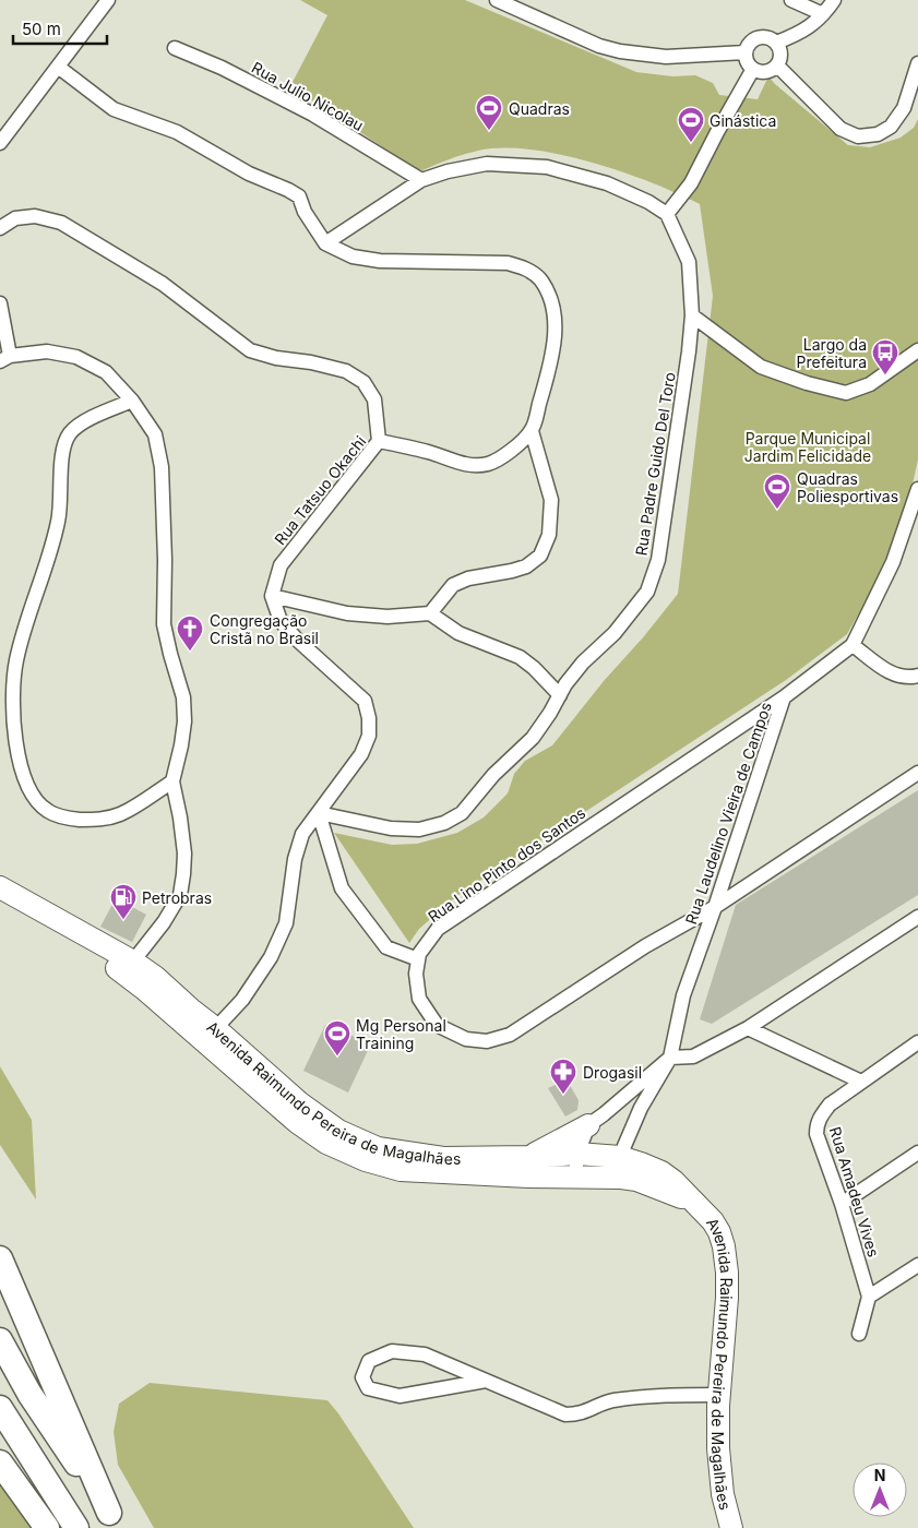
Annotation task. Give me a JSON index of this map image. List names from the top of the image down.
{
  "streets": {
    "main road": ["Avenida Raimundo Pereira de Magalhães"],
    "street": [
      "Rua Julio Nicolau",
      "Rua Padre Guido Del Toro",
      "Rua Tatsuo Okachi",
      "Rua Laudelino Vieira de Campos",
      "Rua Lino Pinto dos Santos",
      "Rua Amadeu Vives"
    ]
  },
  "crossings": [
    ["Rua Laudelino Vieira de Campos", "Rua Lino Pinto dos Santos"],
    ["Rua Laudelino Vieira de Campos", "Avenida Raimundo Pereira de Magalhães"]
  ],
  "parks": ["Parque Municipal Jardim Felicidade"],
  "places": {
    "sports": [
      "Quadras",
      "Ginástica",
      "Quadras Poliesportivas",
      "Mg Personal Training"
    ],
    "bus stop": ["Largo da Prefeitura"],
    "church": ["Congregação Cristã no Brasil"],
    "fuel station": ["Petrobras"],
    "pharmacy": ["Drogasil"]
  },
  "scale_bar": "50 m",
  "north": "top"
}
